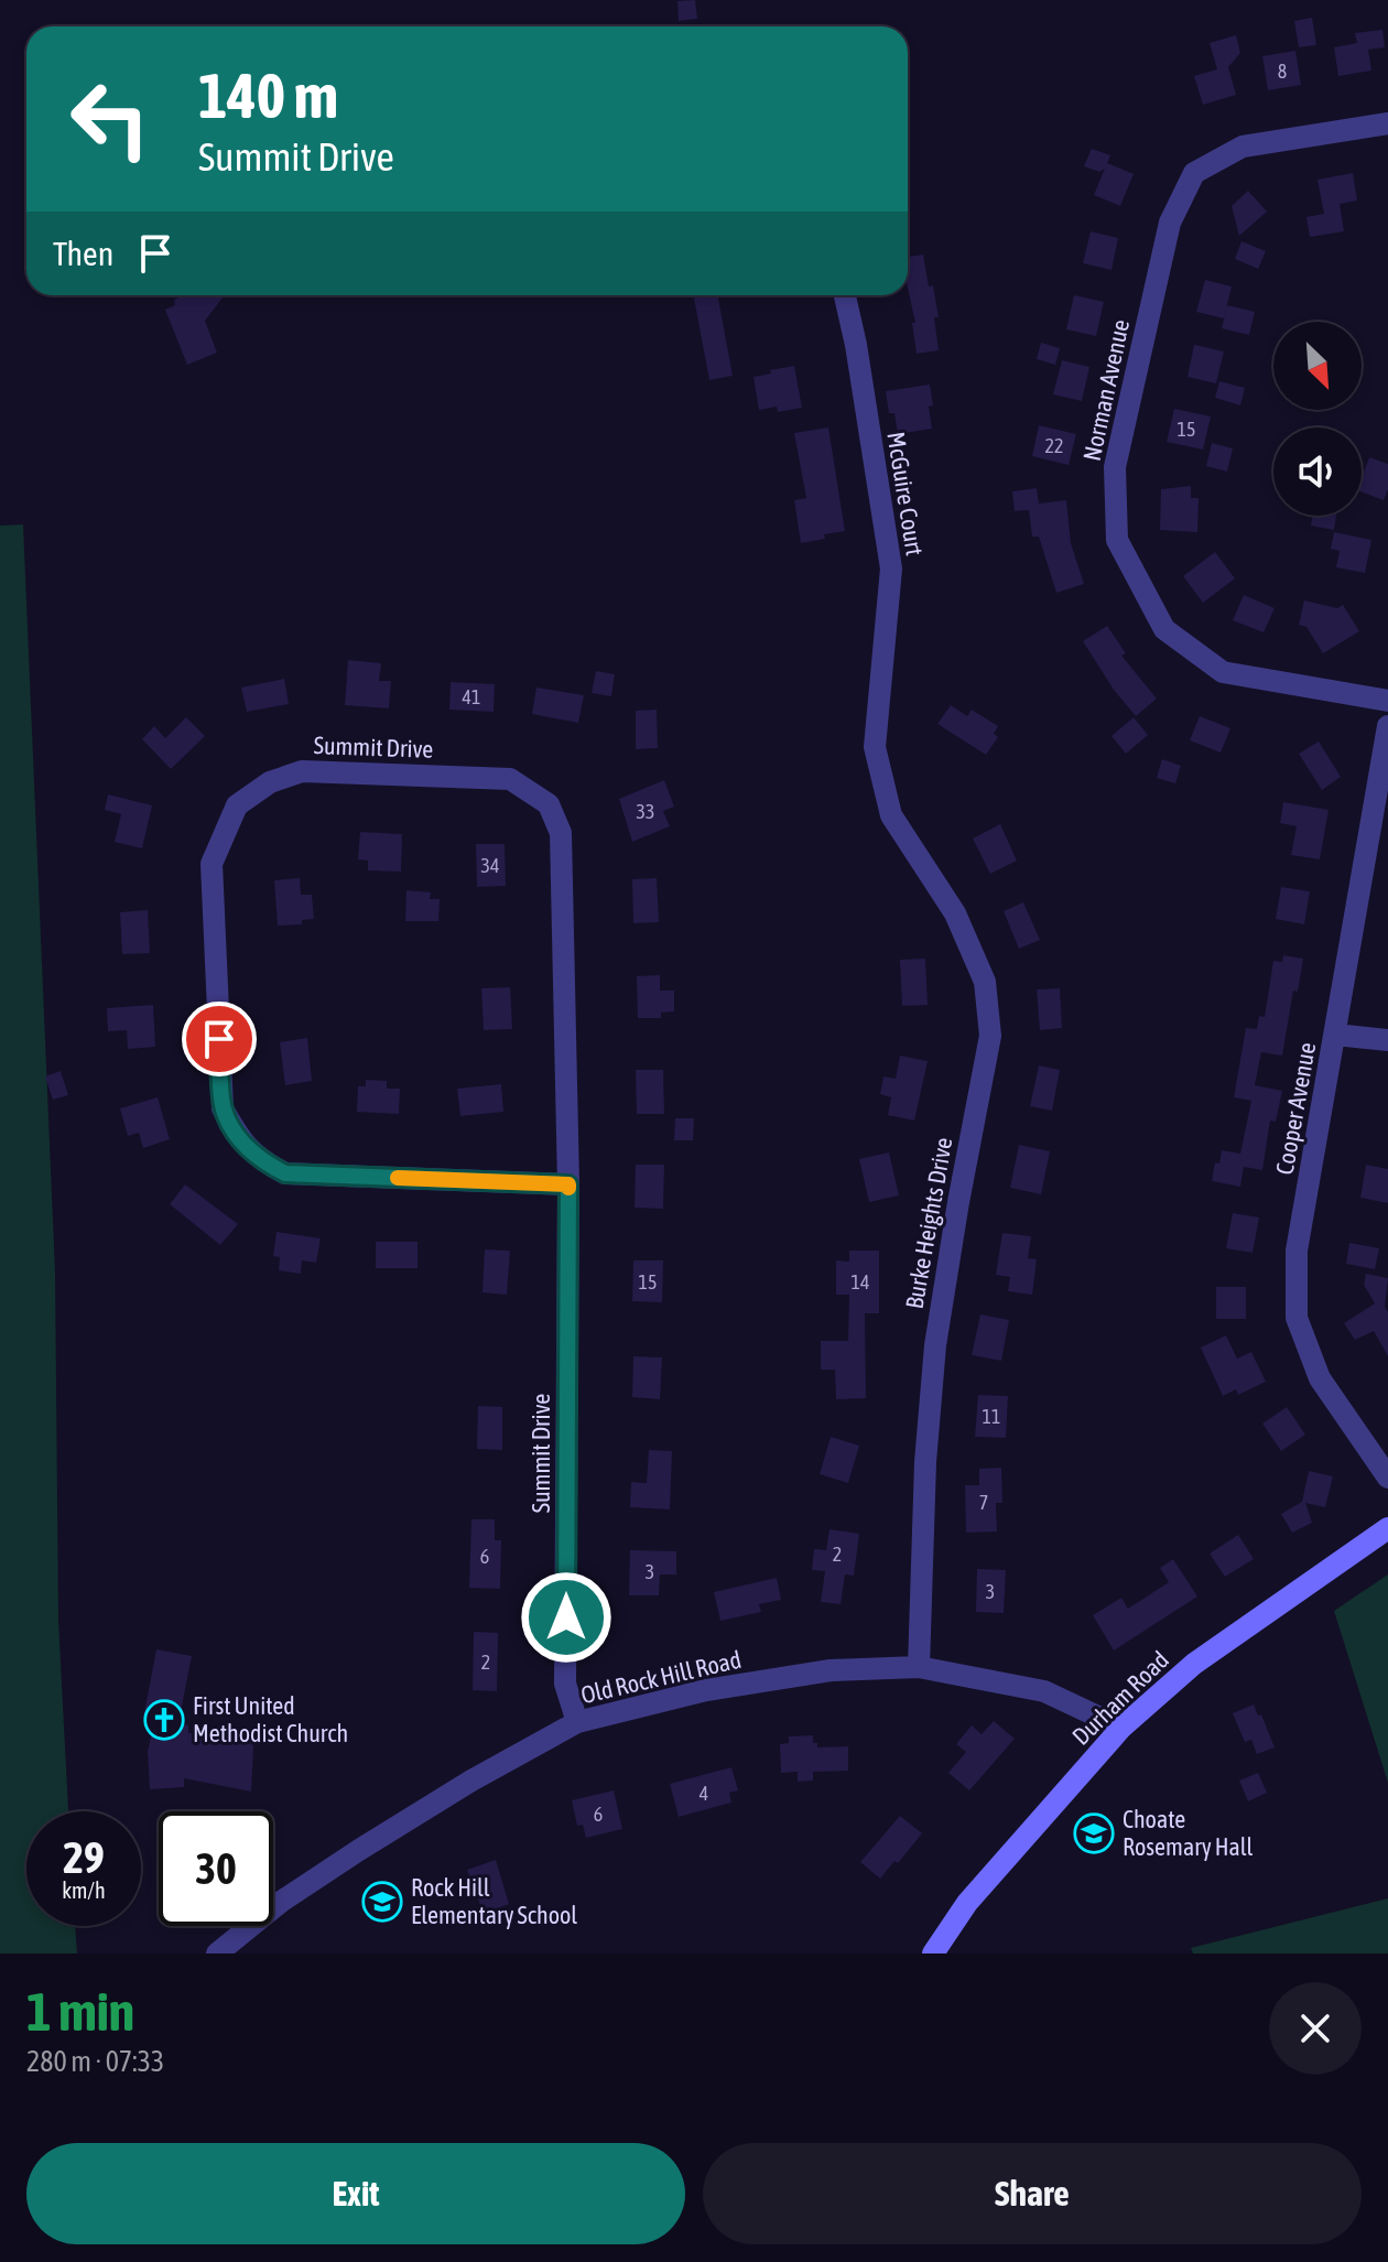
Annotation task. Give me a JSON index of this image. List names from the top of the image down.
{
  "streets": {
    "main road": ["Durham Road"],
    "street": [
      "Norman Avenue",
      "McGuire Court",
      "Summit Drive",
      "Cooper Avenue",
      "Burke Heights Drive",
      "Old Rock Hill Road"
    ]
  },
  "crossings": [
    ["McGuire Court", "Burke Heights Drive"],
    ["Summit Drive", "Old Rock Hill Road"],
    ["Burke Heights Drive", "Old Rock Hill Road"],
    ["Old Rock Hill Road", "Durham Road"]
  ],
  "places": {
    "church": ["First United Methodist Church"],
    "school or university": ["Choate Rosemary Hall", "Rock Hill Elementary School"]
  },
  "house_numbers": [
    "8",
    "15",
    "22",
    "41",
    "33",
    "34",
    "15",
    "14",
    "11",
    "7",
    "2",
    "6",
    "3",
    "3",
    "2",
    "4",
    "6"
  ],
  "north": "bottom right",
  "page": {
    "turn": ["140 m", "Summit Drive"],
    "then": "Then",
    "speed": "29 km/h",
    "limit": "30",
    "heading": ["1 min", "280 m · 07:33"],
    "buttons": ["Exit", "Share"]
  }
}
